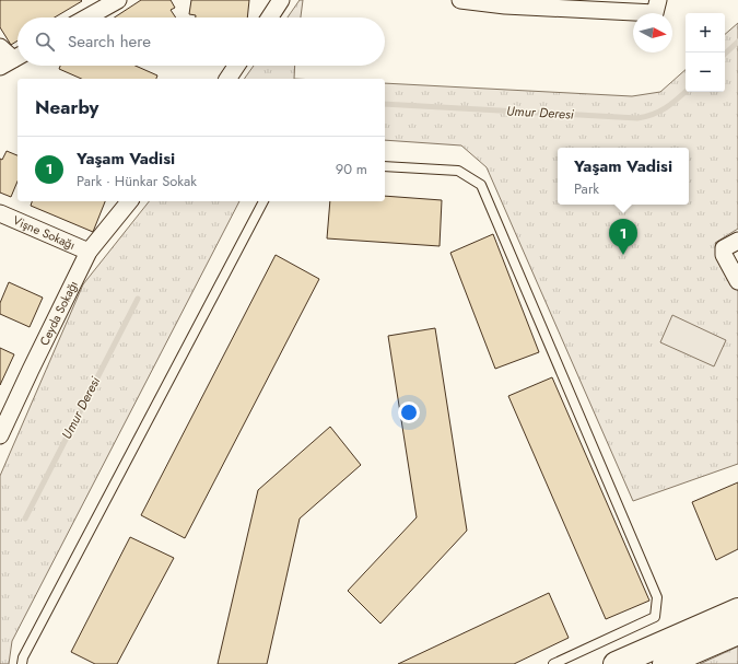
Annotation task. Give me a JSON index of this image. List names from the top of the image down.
{
  "streets": {
    "street": ["Vişne Sokağı", "Ceyda Sokağı"]
  },
  "crossings": [
    ["Vişne Sokağı", "Ceyda Sokağı"]
  ],
  "water": ["Umur Deresi"],
  "north": "right",
  "page": {
    "map_buttons": ["+", "−"],
    "search": "Search here",
    "heading": "Nearby",
    "list": [
      {
        "mark": "1",
        "name": "Yaşam Vadisi",
        "note": "Park · Hünkar Sokak",
        "value": "90 m"
      }
    ],
    "popup": ["Yaşam Vadisi", "Park"],
    "pins": "1"
  }
}
